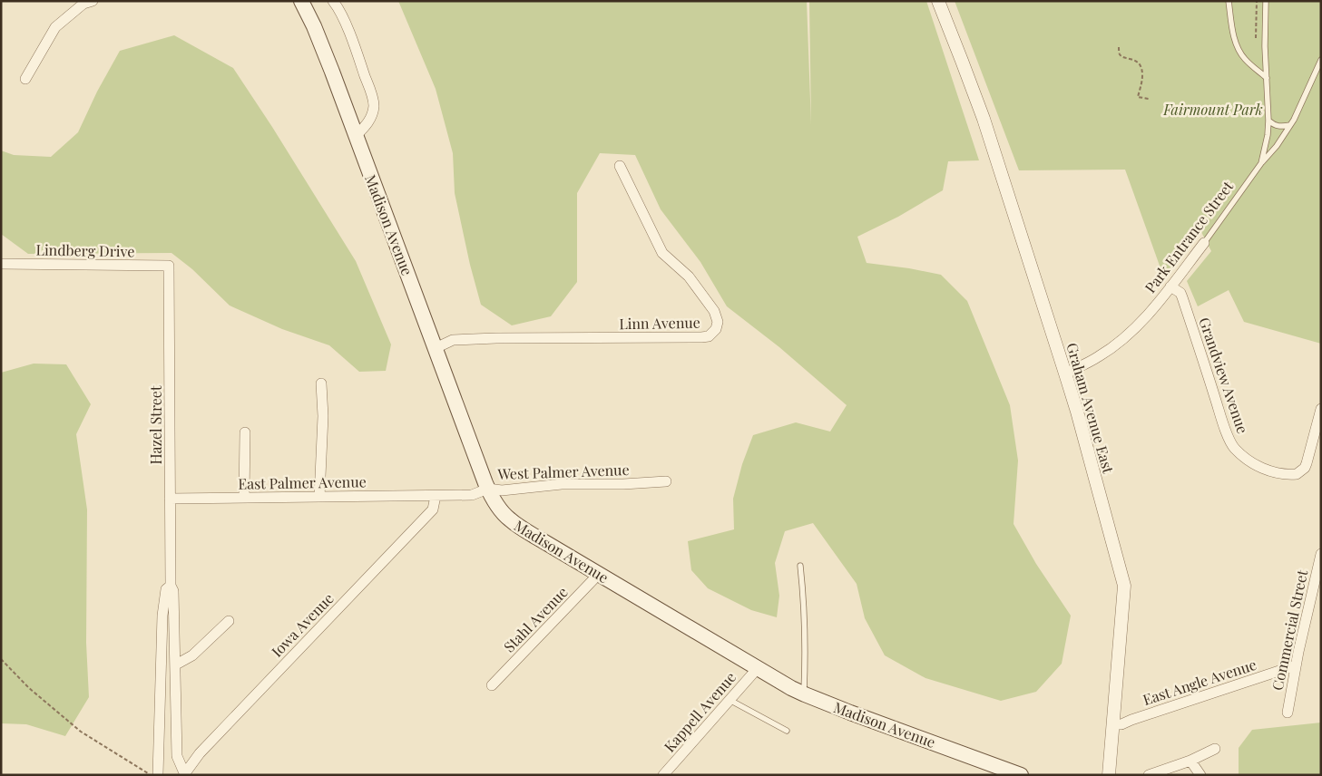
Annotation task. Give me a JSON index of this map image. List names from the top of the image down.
{
  "streets": {
    "main road": ["Madison Avenue"],
    "street": [
      "Park Entrance Street",
      "Lindberg Drive",
      "Linn Avenue",
      "Grandview Avenue",
      "Graham Avenue East",
      "Hazel Street",
      "West Palmer Avenue",
      "East Palmer Avenue",
      "Stahl Avenue",
      "Iowa Avenue",
      "Commercial Street",
      "East Angle Avenue",
      "Kappell Avenue"
    ]
  },
  "crossings": [
    ["Madison Avenue", "Linn Avenue"],
    ["Madison Avenue", "West Palmer Avenue"],
    ["Madison Avenue", "Stahl Avenue"],
    ["Madison Avenue", "Kappell Avenue"],
    ["Park Entrance Street", "Grandview Avenue"],
    ["Park Entrance Street", "Graham Avenue East"],
    ["Lindberg Drive", "Hazel Street"],
    ["Graham Avenue East", "East Angle Avenue"],
    ["Hazel Street", "East Palmer Avenue"],
    ["Hazel Street", "Iowa Avenue"],
    ["West Palmer Avenue", "East Palmer Avenue"],
    ["West Palmer Avenue", "Iowa Avenue"],
    ["East Palmer Avenue", "Iowa Avenue"],
    ["Commercial Street", "East Angle Avenue"]
  ],
  "parks": ["Fairmount Park"]
}
